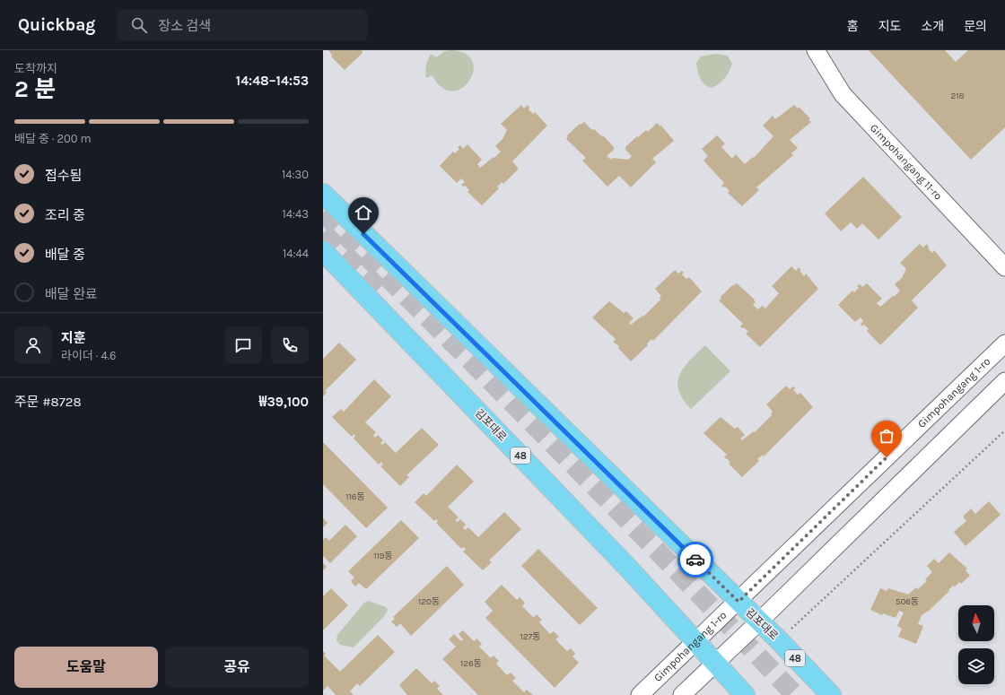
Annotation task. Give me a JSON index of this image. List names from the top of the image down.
{
  "streets": {
    "main road": ["김포대로", "48"],
    "street": ["Gimpohangang 11-ro", "Gimpohangang 1-ro"]
  },
  "crossings": [
    ["Gimpohangang 1-ro", "김포대로"]
  ],
  "house_numbers": [
    "218",
    "116동",
    "119동",
    "120동",
    "506동",
    "127동",
    "126동"
  ],
  "north": "top",
  "page": {
    "header": "Quickbag",
    "search": "장소 검색",
    "nav": [
      "홈",
      "지도",
      "소개",
      "문의"
    ],
    "heading": ["2 분", "도착까지", "14:48–14:53"],
    "panel": [
      "지훈",
      "라이더 · 4.6",
      "주문 #8728",
      "₩39,100"
    ],
    "bar": "배달 중 · 200 m",
    "list": [
      ["접수됨", "14:30"],
      ["조리 중", "14:43"],
      ["배달 중", "14:44"],
      "배달 완료"
    ],
    "buttons": ["도움말", "공유"]
  }
}
